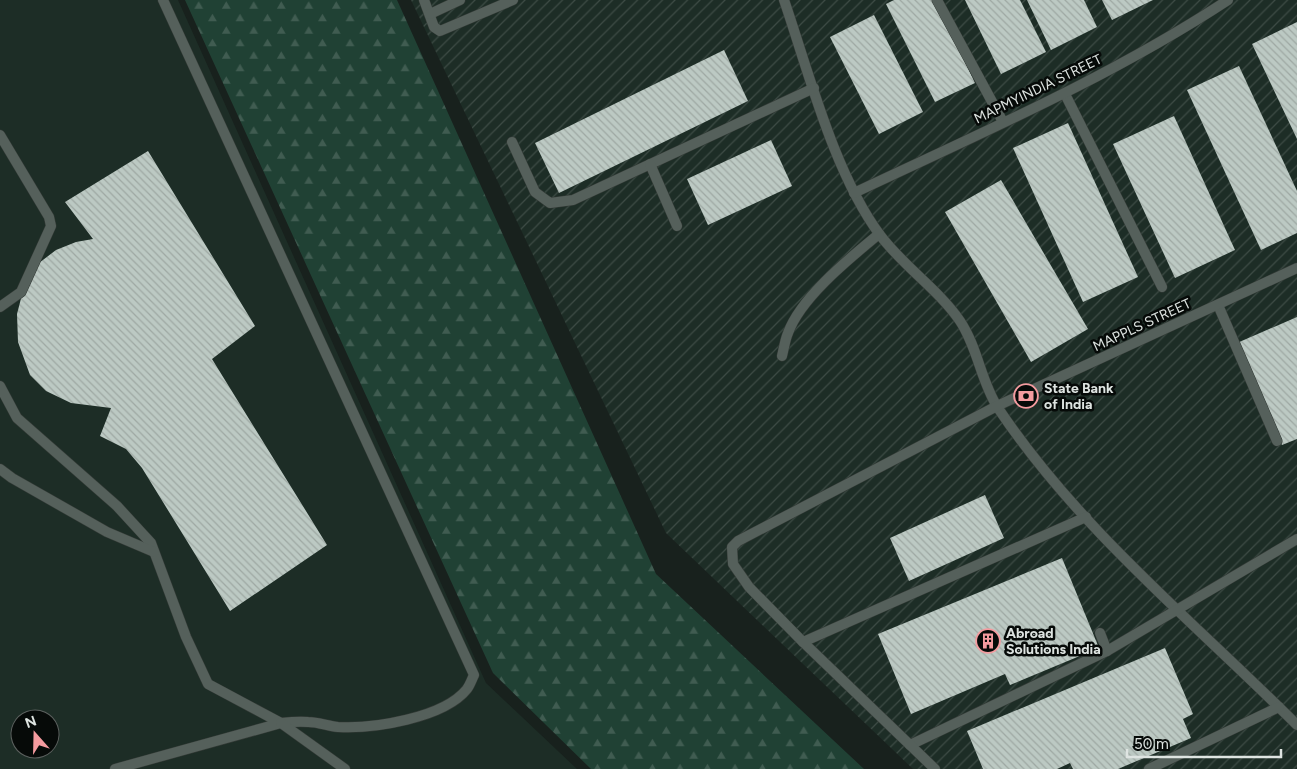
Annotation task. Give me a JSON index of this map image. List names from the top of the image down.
{
  "streets": {
    "lane": ["MAPMYINDIA STREET", "MAPPLS STREET"]
  },
  "places": {
    "bank": ["State Bank of India"],
    "building": ["Abroad Solutions India"]
  },
  "scale_bar": "50 m",
  "north": "top"
}
